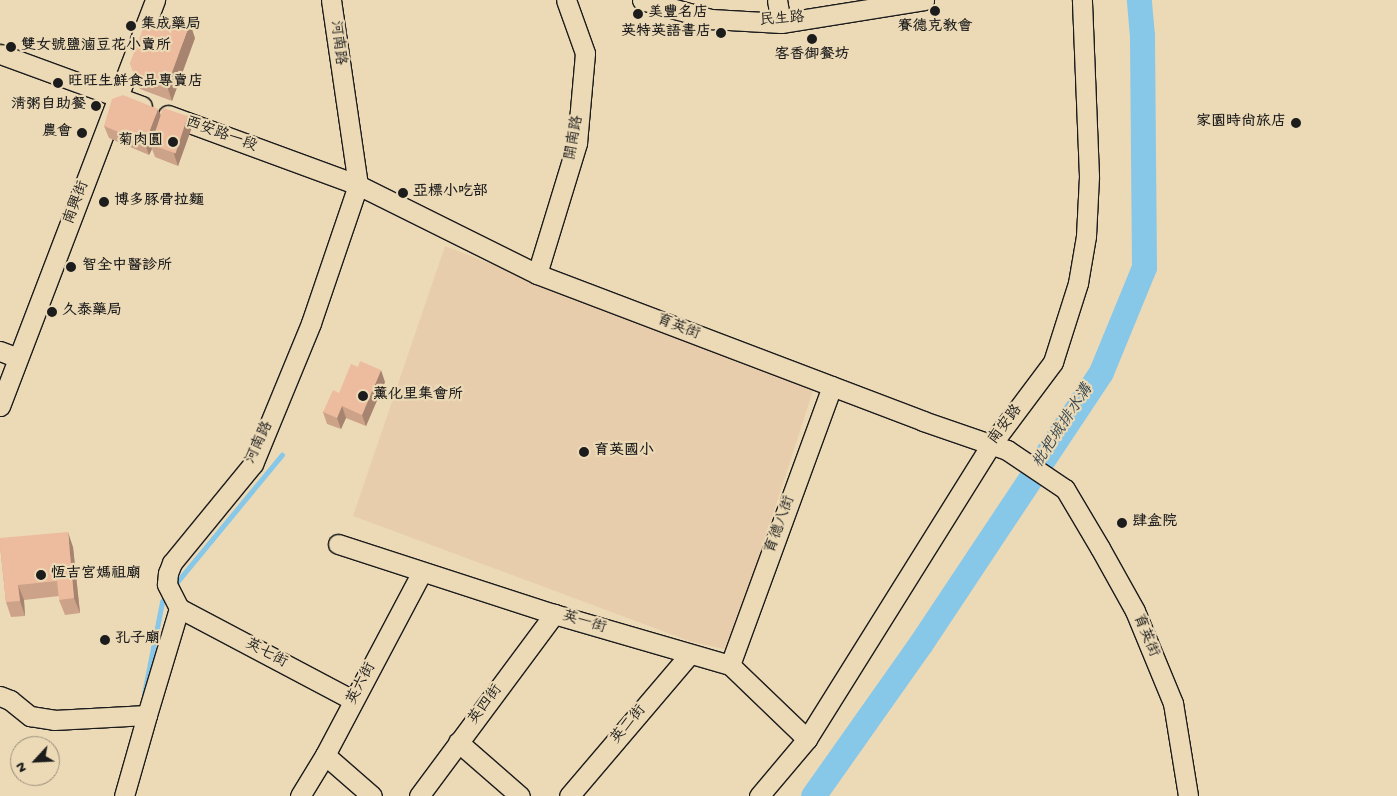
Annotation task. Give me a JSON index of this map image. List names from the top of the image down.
{
  "streets": {
    "street": [
      "民生路",
      "河南路",
      "西安路一段",
      "開南路",
      "南興街",
      "育英街",
      "南安路",
      "育德八街",
      "英一街",
      "英七街",
      "英六街",
      "英四街",
      "英二街"
    ]
  },
  "crossings": [
    ["河南路", "西安路一段"],
    ["河南路", "育英街"],
    ["河南路", "英七街"],
    ["西安路一段", "南興街"],
    ["西安路一段", "育英街"],
    ["開南路", "育英街"],
    ["育英街", "南安路"],
    ["育英街", "育德八街"],
    ["南安路", "英一街"],
    ["育德八街", "英一街"],
    ["英一街", "英六街"],
    ["英一街", "英四街"],
    ["英一街", "英二街"],
    ["英七街", "英六街"]
  ],
  "water": ["枇杷城排水溝"],
  "places": [
    "賽德克教會",
    "美豐名店",
    "集成藥局",
    "英特英語書店",
    "客香御餐坊",
    "雙女號鹽滷豆花小賣所",
    "旺旺生鮮食品專賣店",
    "清粥自助餐",
    "家園時尚旅店",
    "農會",
    "菊肉圓",
    "亞標小吃部",
    "博多豚骨拉麵",
    "智全中醫診所",
    "久泰藥局",
    "薰化里集會所",
    "育英國小",
    "肆盒院",
    "恆吉宮媽祖廟",
    "孔子廟"
  ],
  "north": "bottom left"
}
